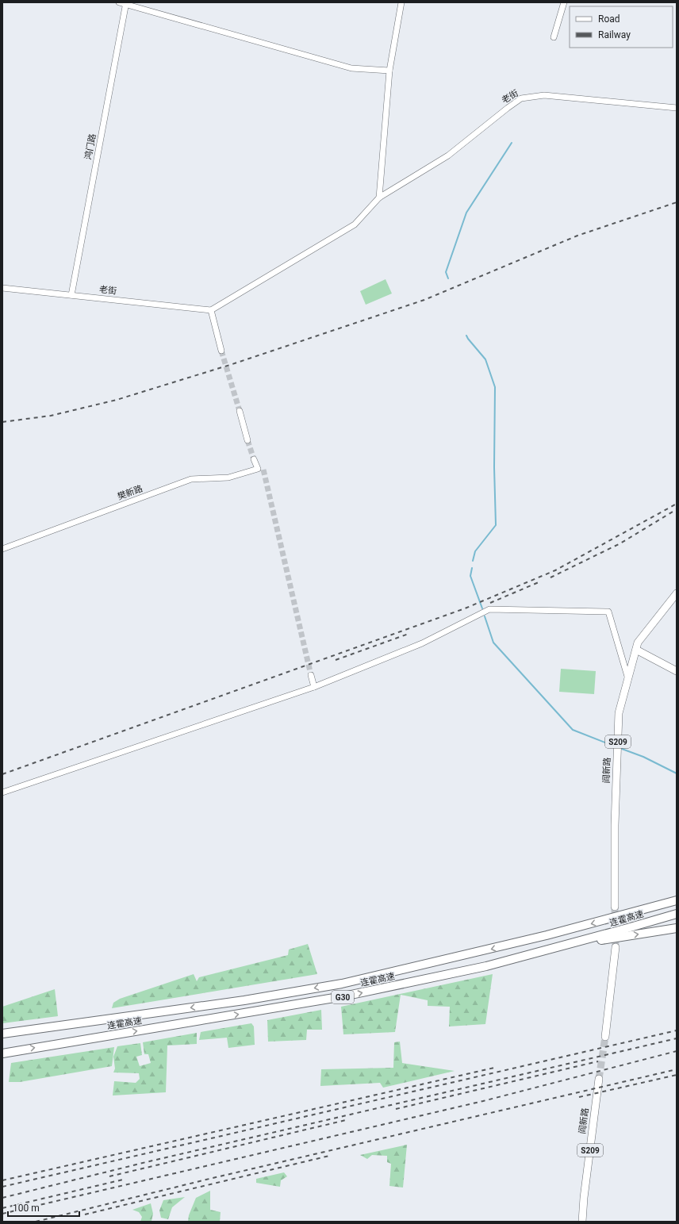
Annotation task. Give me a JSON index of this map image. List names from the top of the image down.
{
  "streets": {
    "highway": ["连霍高速", "G30"],
    "main road": ["S209", "阎新路"],
    "street": ["老街", "鸿门路", "樊新路"]
  },
  "crossings": [
    ["老街", "鸿门路"]
  ],
  "legend": ["Road", "Railway"],
  "scale_bar": "100 m"
}
